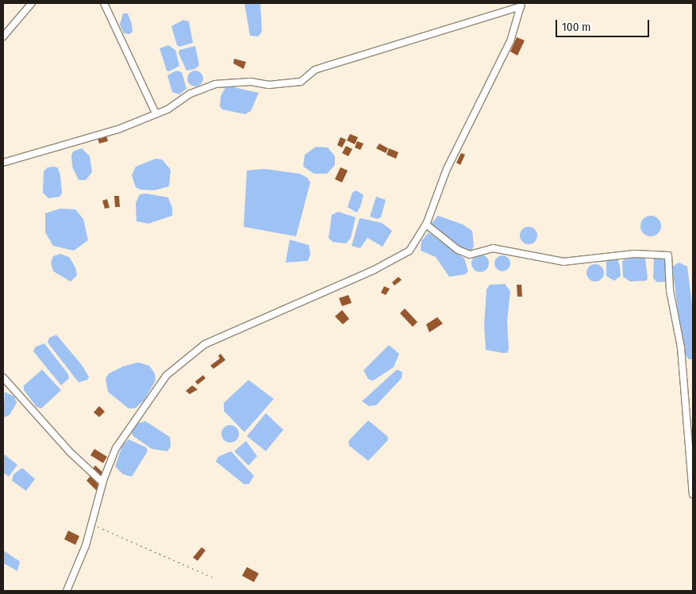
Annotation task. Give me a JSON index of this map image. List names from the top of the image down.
{
  "scale_bar": "100 m"
}
